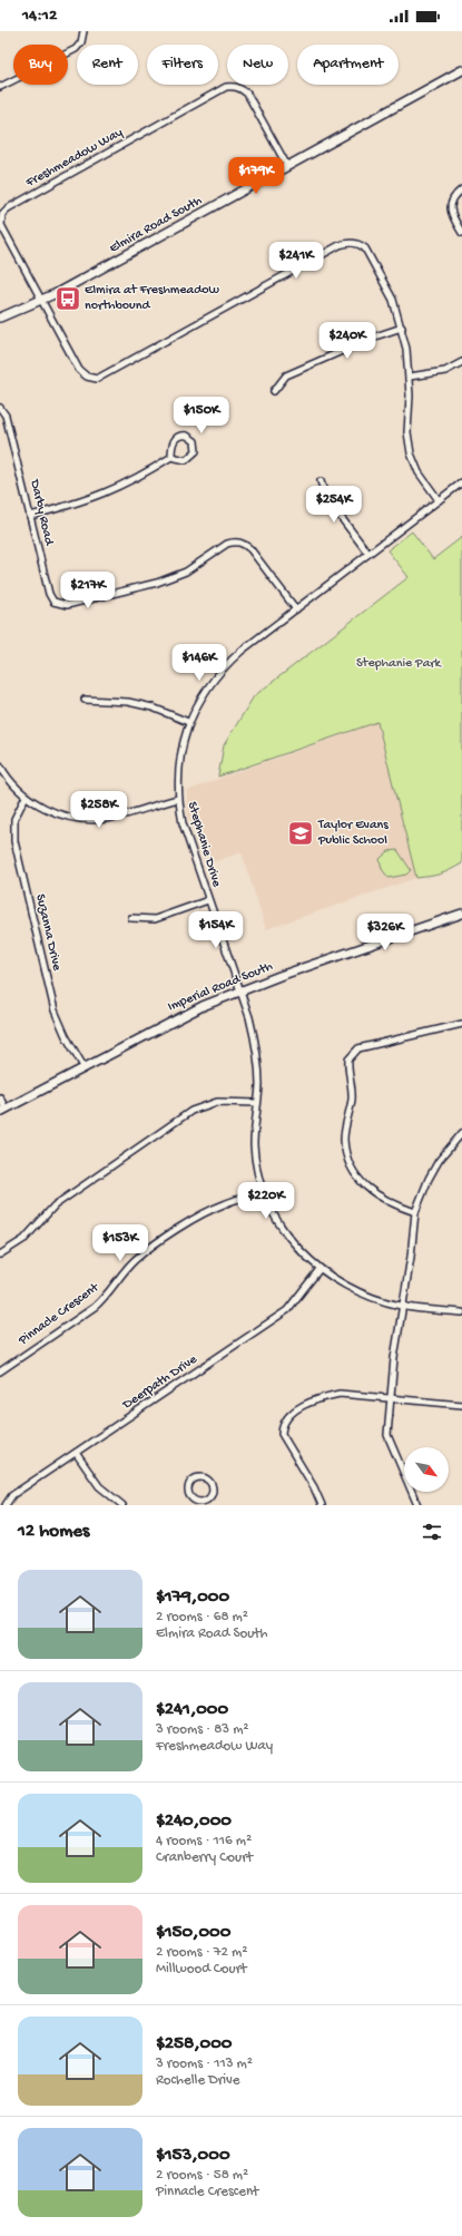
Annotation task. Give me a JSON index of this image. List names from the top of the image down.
{
  "streets": {
    "street": [
      "Freshmeadow Way",
      "Elmira Road South",
      "Darby Road",
      "Stephanie Drive",
      "Suzanna Drive",
      "Imperial Road South",
      "Pinnacle Crescent",
      "Deerpath Drive"
    ]
  },
  "crossings": [
    ["Freshmeadow Way", "Elmira Road South"],
    ["Freshmeadow Way", "Stephanie Drive"],
    ["Darby Road", "Stephanie Drive"],
    ["Stephanie Drive", "Imperial Road South"],
    ["Stephanie Drive", "Pinnacle Crescent"],
    ["Stephanie Drive", "Deerpath Drive"],
    ["Suzanna Drive", "Imperial Road South"]
  ],
  "parks": ["Stephanie Park"],
  "places": {
    "bus stop": ["Elmira at Freshmeadow northbound"],
    "school or university": ["Taylor Evans Public School"]
  },
  "north": "bottom right",
  "page": {
    "status": "14:12",
    "chip": [
      "Buy",
      "Rent",
      "Filters",
      "New",
      "Apartment"
    ],
    "price": [
      "$179K",
      "$241K",
      "$240K",
      "$150K",
      "$254K",
      "$217K",
      "$146K",
      "$258K",
      "$154K",
      "$326K",
      "$220K",
      "$153K"
    ],
    "heading": "12 homes",
    "list": [
      {
        "name": "$179,000",
        "note": "2 rooms · 68 m² · Elmira Road South"
      },
      {
        "name": "$241,000",
        "note": "3 rooms · 83 m² · Freshmeadow Way"
      },
      {
        "name": "$240,000",
        "note": "4 rooms · 116 m² · Cranberry Court"
      },
      {
        "name": "$150,000",
        "note": "2 rooms · 72 m² · Millwood Court"
      },
      {
        "name": "$258,000",
        "note": "3 rooms · 113 m² · Rochelle Drive"
      },
      {
        "name": "$153,000",
        "note": "2 rooms · 58 m² · Pinnacle Crescent"
      }
    ]
  }
}
